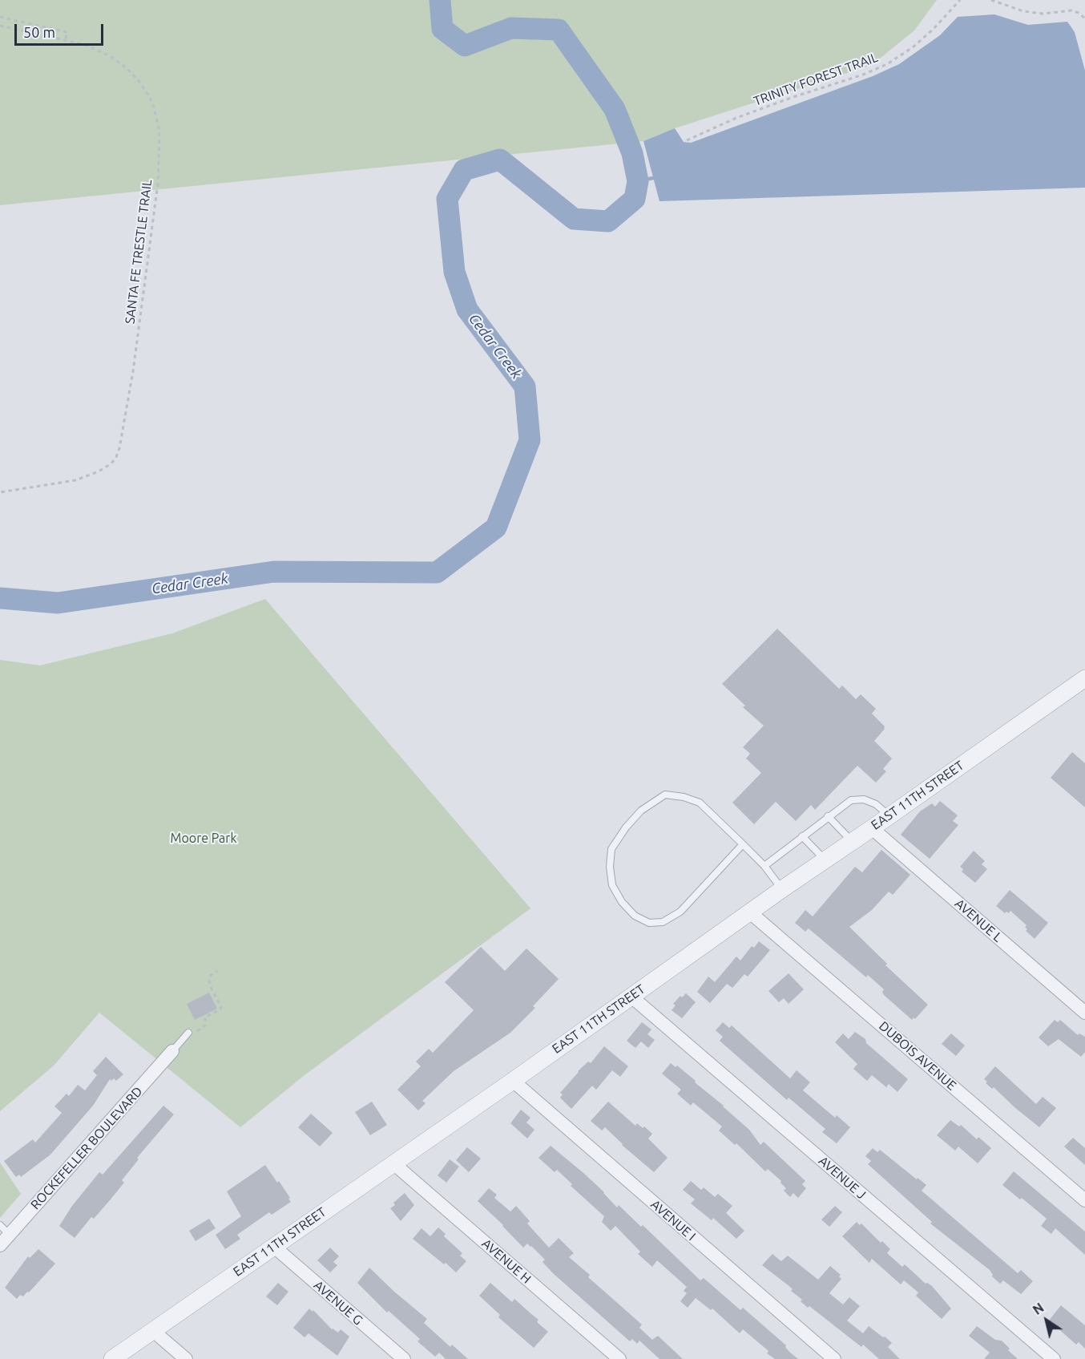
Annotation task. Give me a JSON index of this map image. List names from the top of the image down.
{
  "streets": {
    "street": [
      "EAST 11TH STREET",
      "AVENUE L",
      "DUBOIS AVENUE",
      "ROCKEFELLER BOULEVARD",
      "AVENUE J",
      "AVENUE I",
      "AVENUE H",
      "AVENUE G"
    ],
    "path": ["TRINITY FOREST TRAIL", "SANTA FE TRESTLE TRAIL"]
  },
  "crossings": [
    ["EAST 11TH STREET", "AVENUE L"],
    ["EAST 11TH STREET", "DUBOIS AVENUE"],
    ["EAST 11TH STREET", "AVENUE J"],
    ["EAST 11TH STREET", "AVENUE I"],
    ["EAST 11TH STREET", "AVENUE H"],
    ["EAST 11TH STREET", "AVENUE G"]
  ],
  "water": ["Cedar Creek"],
  "parks": ["Moore Park"],
  "scale_bar": "50 m",
  "north": "top left"
}
